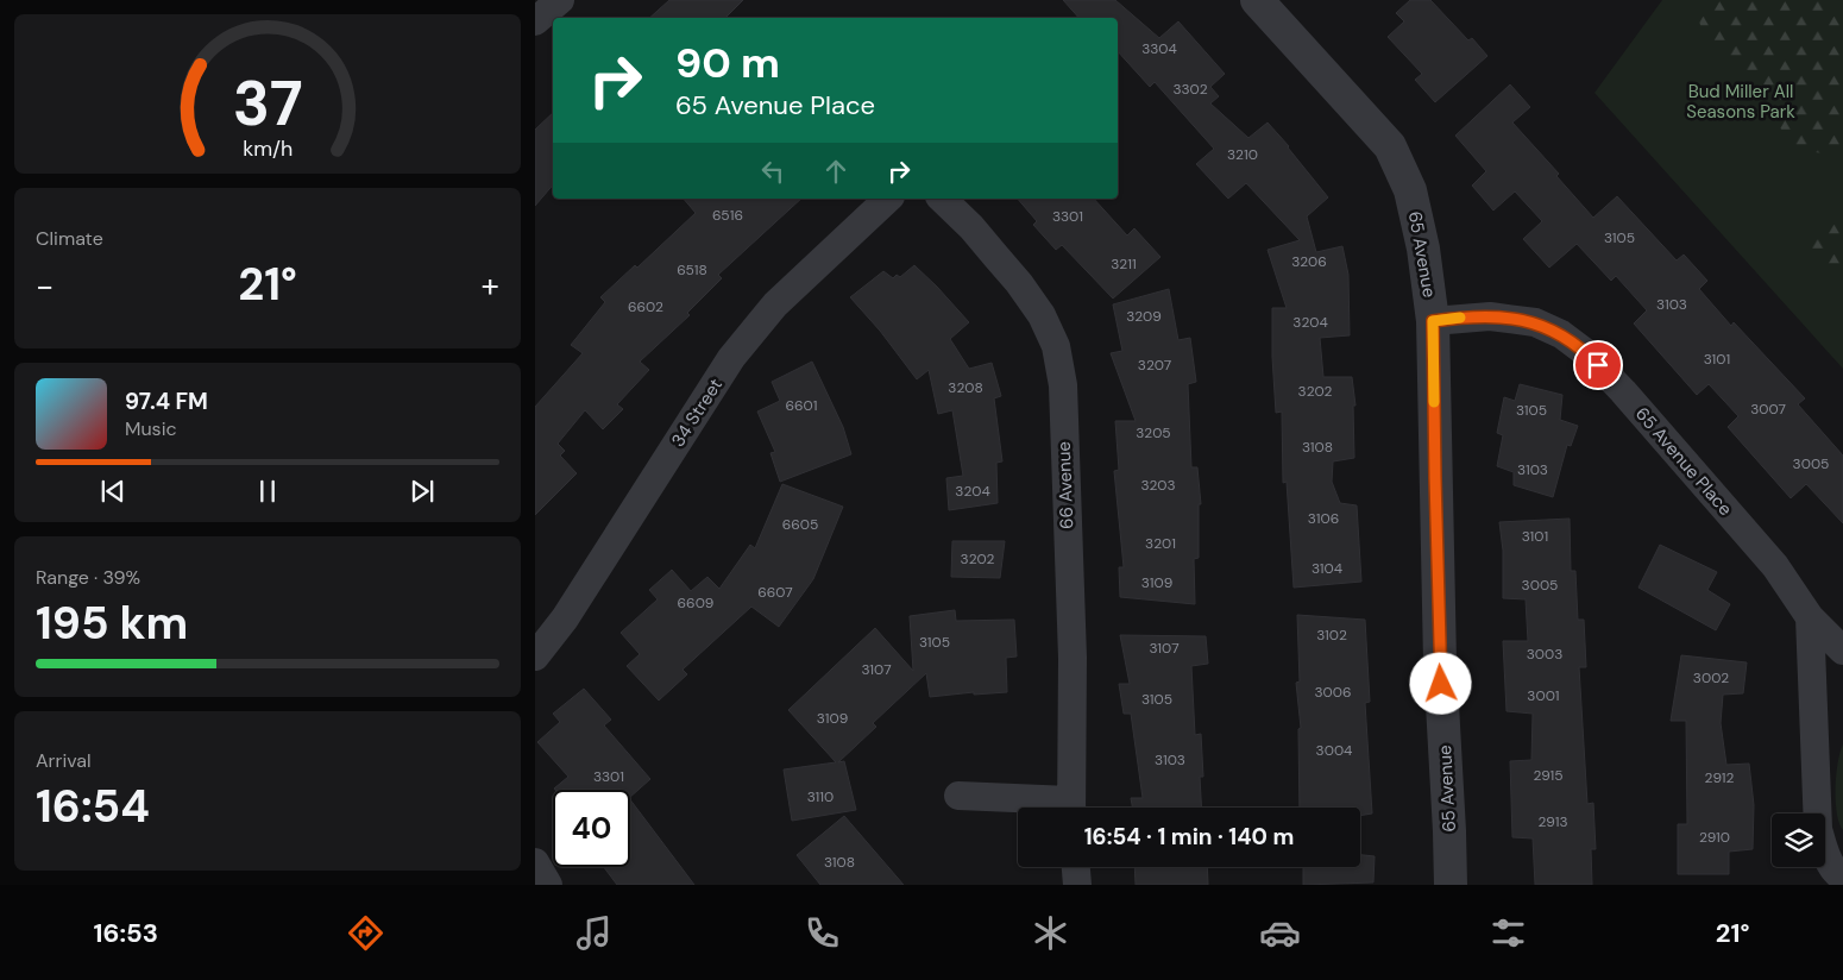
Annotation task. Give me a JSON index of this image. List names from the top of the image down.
{
  "streets": {
    "street": [
      "65 Avenue",
      "34 Street",
      "65 Avenue Place",
      "66 Avenue"
    ]
  },
  "crossings": [
    ["65 Avenue", "65 Avenue Place"]
  ],
  "parks": ["Bud Miller All Seasons Park"],
  "house_numbers": [
    "3304",
    "3302",
    "3210",
    "6516",
    "3301",
    "3105",
    "3206",
    "3211",
    "6518",
    "3103",
    "6602",
    "3209",
    "3204",
    "3101",
    "3207",
    "3208",
    "3202",
    "6601",
    "3007",
    "3105",
    "3205",
    "3108",
    "3005",
    "3103",
    "3203",
    "3204",
    "3106",
    "6605",
    "3101",
    "3201",
    "3202",
    "3104",
    "3109",
    "3005",
    "6607",
    "6609",
    "3102",
    "3105",
    "3107",
    "3003",
    "3107",
    "3002",
    "3006",
    "3001",
    "3105",
    "3109",
    "3004",
    "3103",
    "2915",
    "3301",
    "2912",
    "3110",
    "2913",
    "2910",
    "3108"
  ],
  "page": {
    "turn": ["90 m", "65 Avenue Place"],
    "tile": [
      "Climate",
      ["Range · 39%", "195 km"],
      ["Arrival", "16:54"]
    ],
    "heat": ["−", "21°", "+"],
    "song": ["97.4 FM", "Music"],
    "limit": "40",
    "trip": "16:54 · 1 min · 140 m",
    "tabs": ["16:53", "21°"],
    "gauge": ["37", "km/h"]
  }
}
